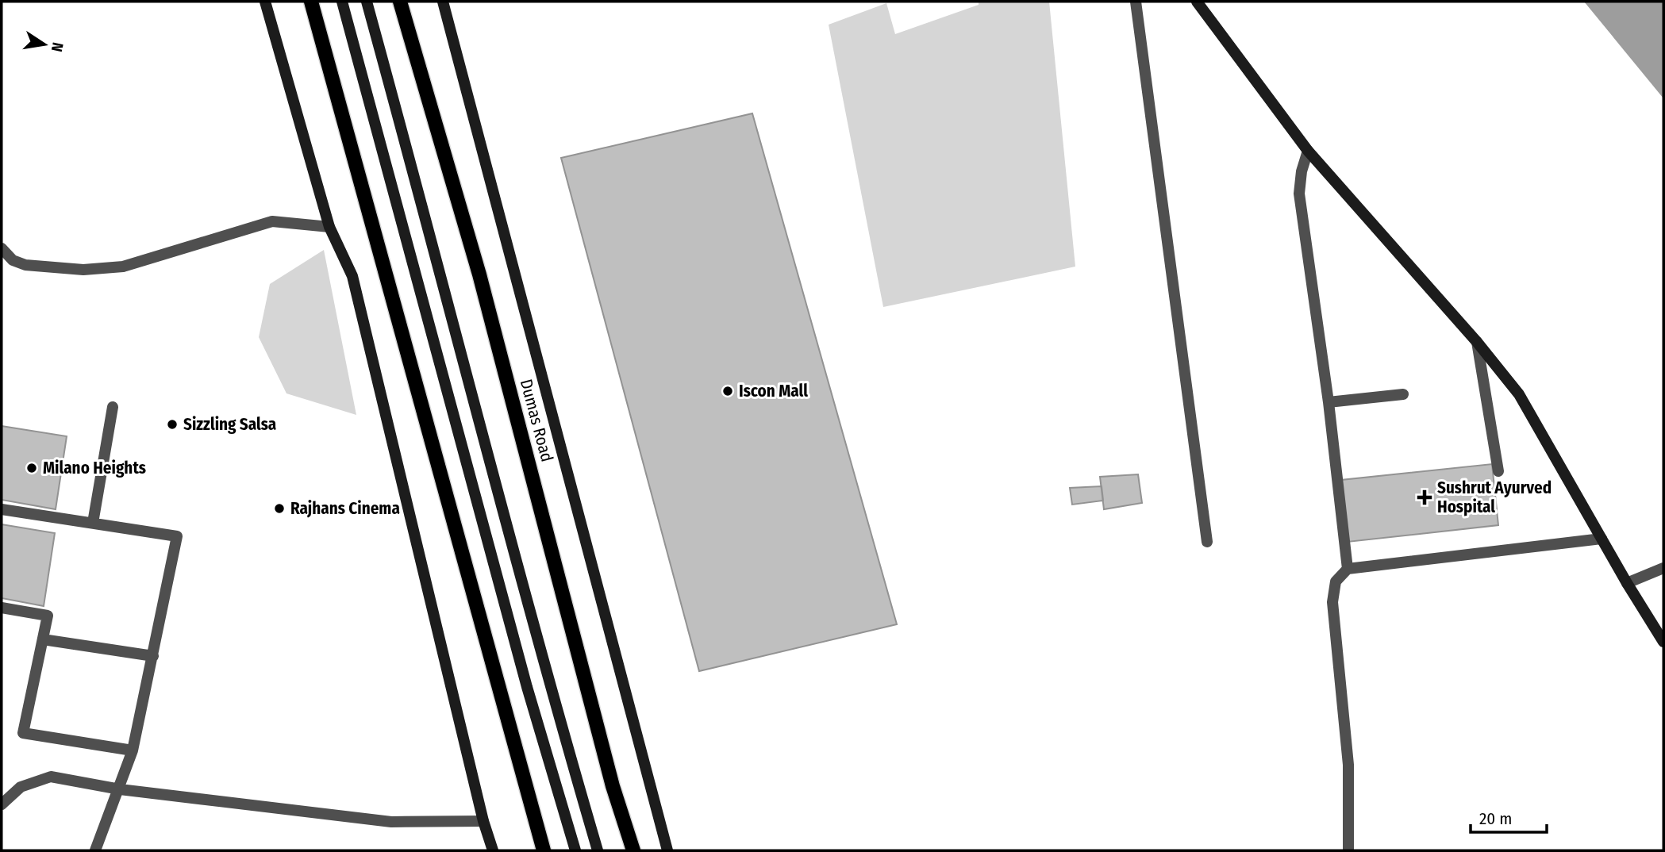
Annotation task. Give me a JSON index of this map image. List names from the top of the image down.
{
  "streets": {
    "main road": ["Dumas Road"]
  },
  "places": {
    "other": [
      "Iscon Mall",
      "Sizzling Salsa",
      "Milano Heights",
      "Rajhans Cinema"
    ],
    "health": ["Sushrut Ayurved Hospital"]
  },
  "scale_bar": "20 m",
  "north": "right"
}
